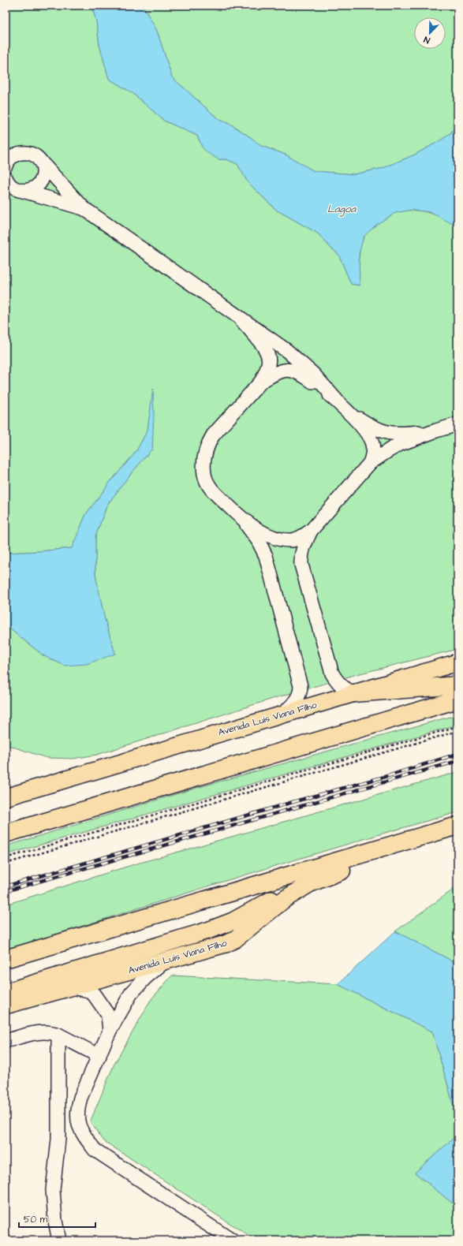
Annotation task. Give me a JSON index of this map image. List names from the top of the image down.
{
  "streets": {
    "main road": ["Avenida Luís Viana Filho"]
  },
  "water": ["Lagoa"],
  "scale_bar": "50 m",
  "north": "bottom left"
}
